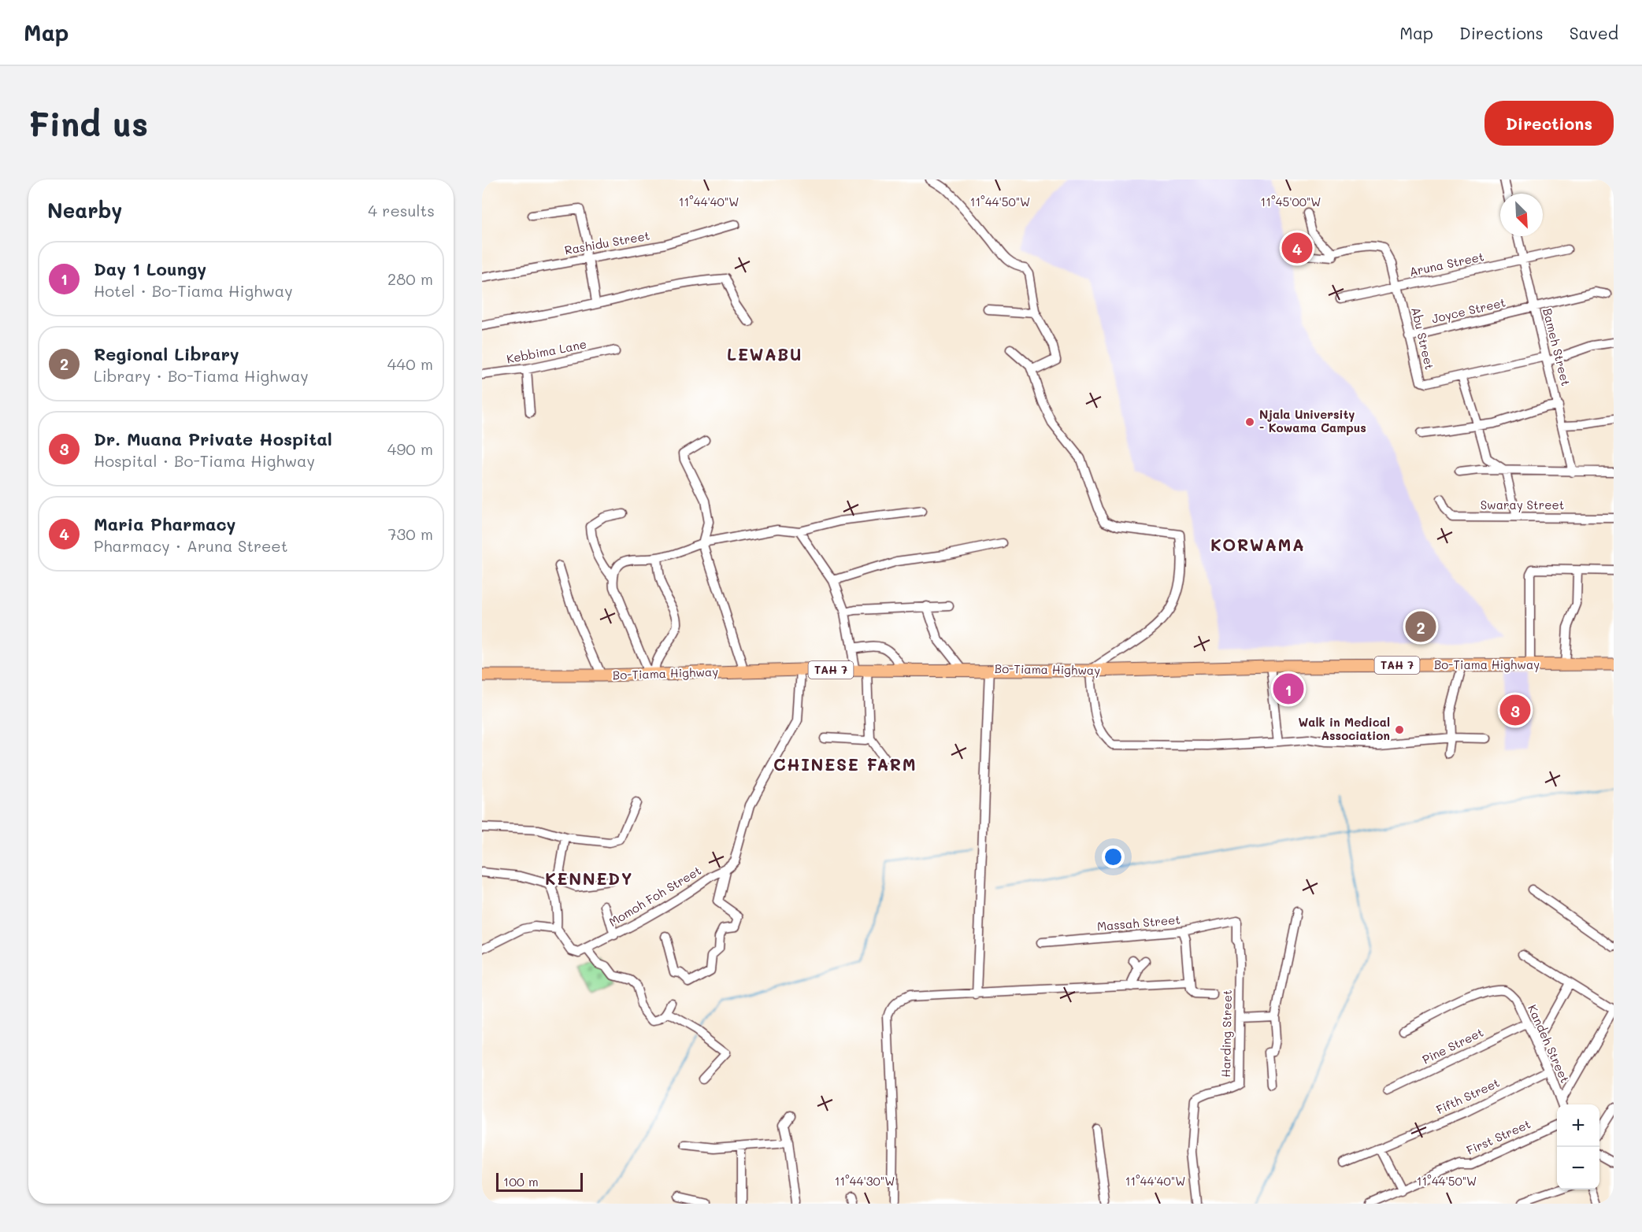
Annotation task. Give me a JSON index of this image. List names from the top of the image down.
{
  "streets": {
    "highway": ["TAH 7", "Bo-Tiama Highway"],
    "street": [
      "Rashidu Street",
      "Aruna Street",
      "Joyce Street",
      "Abu Street",
      "Bameh Street",
      "Kebbima Lane",
      "Swaray Street",
      "Momoh Foh Street",
      "Massah Street",
      "Harding Street",
      "Kandeh Street",
      "Pine Street",
      "Fifth Street",
      "First Street"
    ]
  },
  "crossings": [
    ["Aruna Street", "Abu Street"],
    ["Aruna Street", "Bameh Street"],
    ["Joyce Street", "Abu Street"],
    ["Joyce Street", "Bameh Street"],
    ["Abu Street", "Bameh Street"],
    ["Bo-Tiama Highway", "Momoh Foh Street"],
    ["Massah Street", "Harding Street"],
    ["Kandeh Street", "Pine Street"],
    ["Kandeh Street", "Fifth Street"]
  ],
  "districts": [
    "LEWABU",
    "KORWAMA",
    "CHINESE FARM",
    "KENNEDY"
  ],
  "places": ["Njala University - Kowama Campus", "Walk in Medical Association"],
  "scale_bar": "100 m",
  "north": "bottom right",
  "page": {
    "header": "Map",
    "nav": ["Map", "Directions", "Saved"],
    "buttons": "Directions",
    "title": "Find us",
    "heading": ["Nearby", "4 results"],
    "pins": [
      "4",
      "2",
      "1",
      "3"
    ],
    "list": [
      {
        "mark": "1",
        "name": "Day 1 Loungy",
        "note": "Hotel · Bo-Tiama Highway",
        "value": "280 m"
      },
      {
        "mark": "2",
        "name": "Regional Library",
        "note": "Library · Bo-Tiama Highway",
        "value": "440 m"
      },
      {
        "mark": "3",
        "name": "Dr. Muana Private Hospital",
        "note": "Hospital · Bo-Tiama Highway",
        "value": "490 m"
      },
      {
        "mark": "4",
        "name": "Maria Pharmacy",
        "note": "Pharmacy · Aruna Street",
        "value": "730 m"
      }
    ],
    "map_buttons": ["+", "−"],
    "scale": "100 m"
  },
  "coordinates": [
    "11°44'40\"W",
    "11°44'50\"W",
    "11°45'00\"W",
    "11°44'30\"W"
  ]
}
